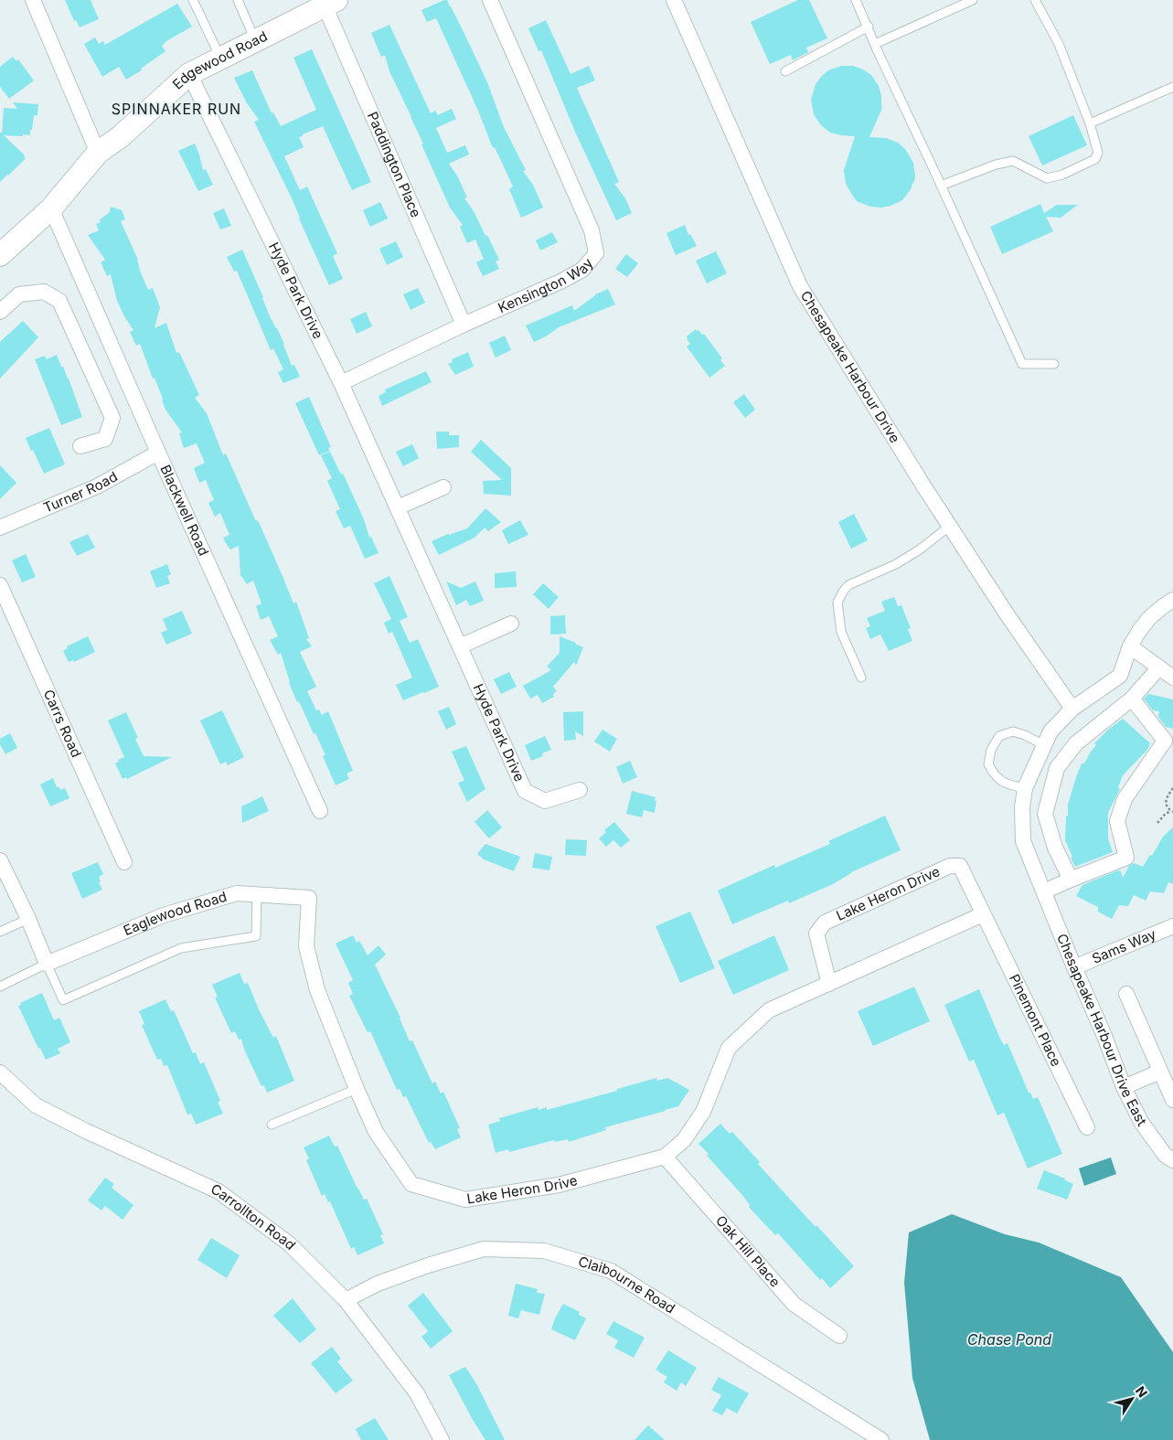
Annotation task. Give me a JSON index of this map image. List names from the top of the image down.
{
  "streets": {
    "street": [
      "Edgewood Road",
      "Paddington Place",
      "Kensington Way",
      "Hyde Park Drive",
      "Chesapeake Harbour Drive",
      "Turner Road",
      "Blackwell Road",
      "Carrs Road",
      "Lake Heron Drive",
      "Eaglewood Road",
      "Sams Way",
      "Pinemont Place",
      "Chesapeake Harbour Drive East",
      "Carrollton Road",
      "Oak Hill Place",
      "Claibourne Road"
    ]
  },
  "crossings": [
    ["Edgewood Road", "Paddington Place"],
    ["Edgewood Road", "Hyde Park Drive"],
    ["Edgewood Road", "Blackwell Road"],
    ["Paddington Place", "Kensington Way"],
    ["Kensington Way", "Hyde Park Drive"],
    ["Chesapeake Harbour Drive", "Chesapeake Harbour Drive East"],
    ["Turner Road", "Blackwell Road"],
    ["Lake Heron Drive", "Eaglewood Road"],
    ["Lake Heron Drive", "Pinemont Place"],
    ["Lake Heron Drive", "Oak Hill Place"],
    ["Sams Way", "Chesapeake Harbour Drive East"],
    ["Carrollton Road", "Claibourne Road"]
  ],
  "districts": ["SPINNAKER RUN"],
  "water": ["Chase Pond"],
  "north": "top right"
}
